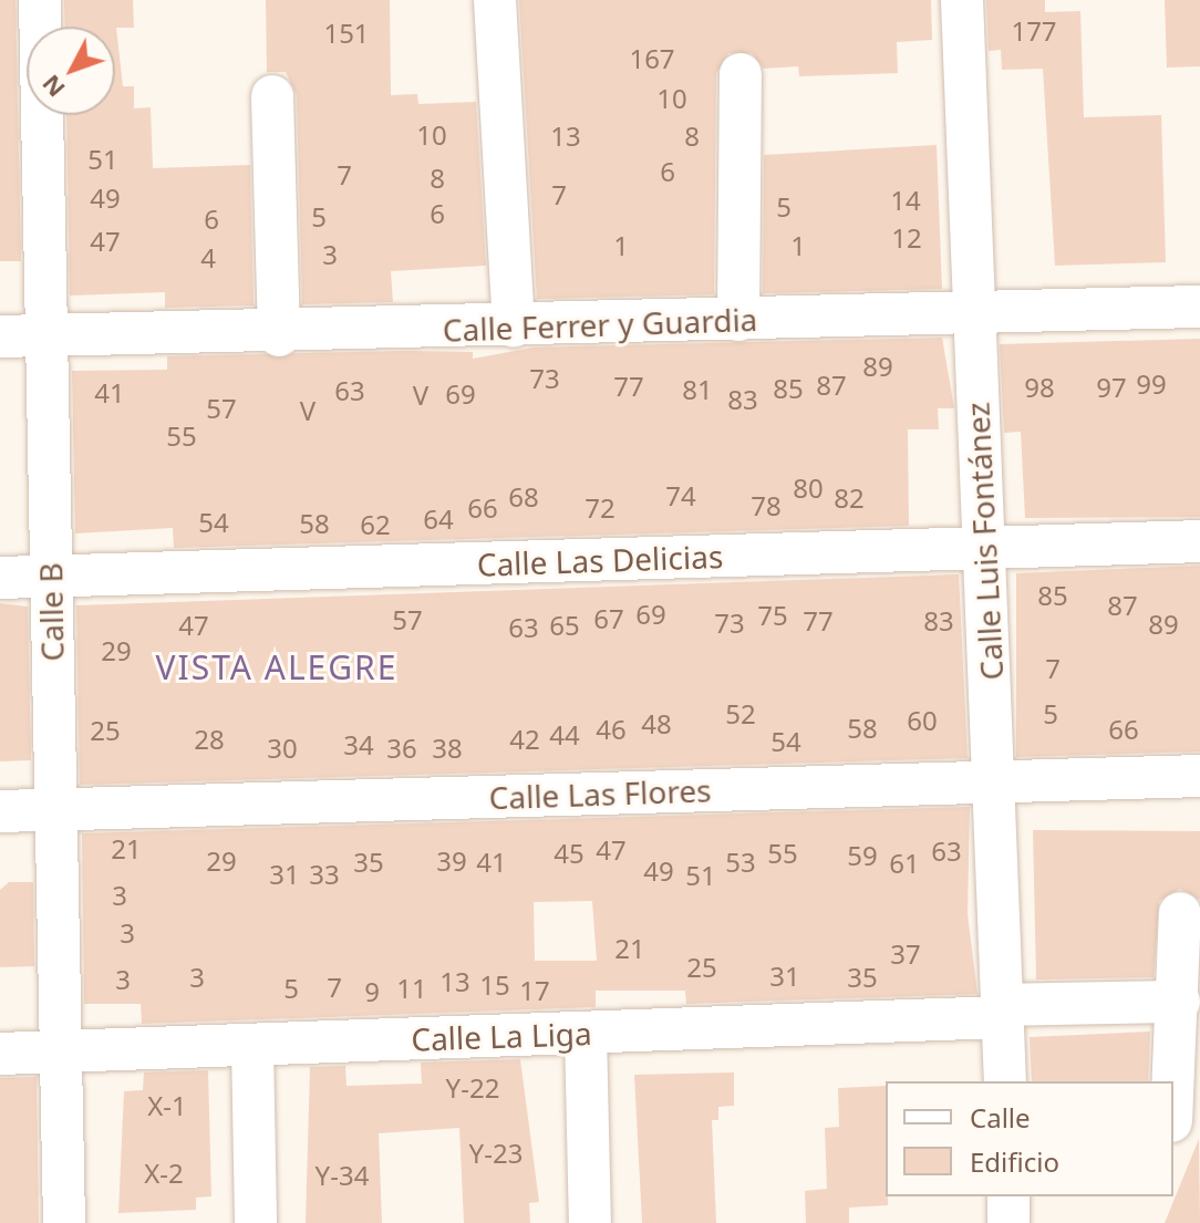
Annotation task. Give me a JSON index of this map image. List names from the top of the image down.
{
  "streets": {
    "street": [
      "Calle Ferrer y Guardia",
      "Calle Luis Fontánez",
      "Calle Las Delicias",
      "Calle B",
      "Calle Las Flores",
      "Calle La Liga"
    ]
  },
  "crossings": [
    ["Calle Ferrer y Guardia", "Calle Luis Fontánez"],
    ["Calle Ferrer y Guardia", "Calle B"],
    ["Calle Luis Fontánez", "Calle Las Delicias"],
    ["Calle Luis Fontánez", "Calle Las Flores"],
    ["Calle Luis Fontánez", "Calle La Liga"],
    ["Calle Las Delicias", "Calle B"],
    ["Calle B", "Calle Las Flores"],
    ["Calle B", "Calle La Liga"]
  ],
  "districts": ["VISTA ALEGRE"],
  "house_numbers": [
    "177",
    "151",
    "167",
    "10",
    "10",
    "13",
    "8",
    "51",
    "6",
    "7",
    "8",
    "7",
    "49",
    "14",
    "5",
    "6",
    "5",
    "6",
    "12",
    "47",
    "1",
    "1",
    "3",
    "4",
    "89",
    "73",
    "99",
    "87",
    "77",
    "98",
    "97",
    "85",
    "81",
    "63",
    "41",
    "69",
    "V",
    "83",
    "57",
    "V",
    "55",
    "80",
    "74",
    "68",
    "82",
    "78",
    "66",
    "72",
    "64",
    "54",
    "58",
    "62",
    "85",
    "87",
    "69",
    "75",
    "67",
    "57",
    "77",
    "83",
    "73",
    "89",
    "47",
    "65",
    "63",
    "29",
    "7",
    "52",
    "5",
    "60",
    "48",
    "58",
    "46",
    "66",
    "25",
    "44",
    "28",
    "42",
    "54",
    "34",
    "30",
    "36",
    "38",
    "21",
    "47",
    "63",
    "45",
    "55",
    "59",
    "29",
    "39",
    "35",
    "41",
    "53",
    "61",
    "49",
    "31",
    "33",
    "51",
    "3",
    "3",
    "21",
    "37",
    "25",
    "31",
    "3",
    "35",
    "3",
    "13",
    "15",
    "7",
    "5",
    "11",
    "17",
    "9",
    "Y-22",
    "X-1",
    "Y-23",
    "X-2",
    "Y-34"
  ],
  "legend": ["Calle", "Edificio"],
  "north": "bottom left"
}
